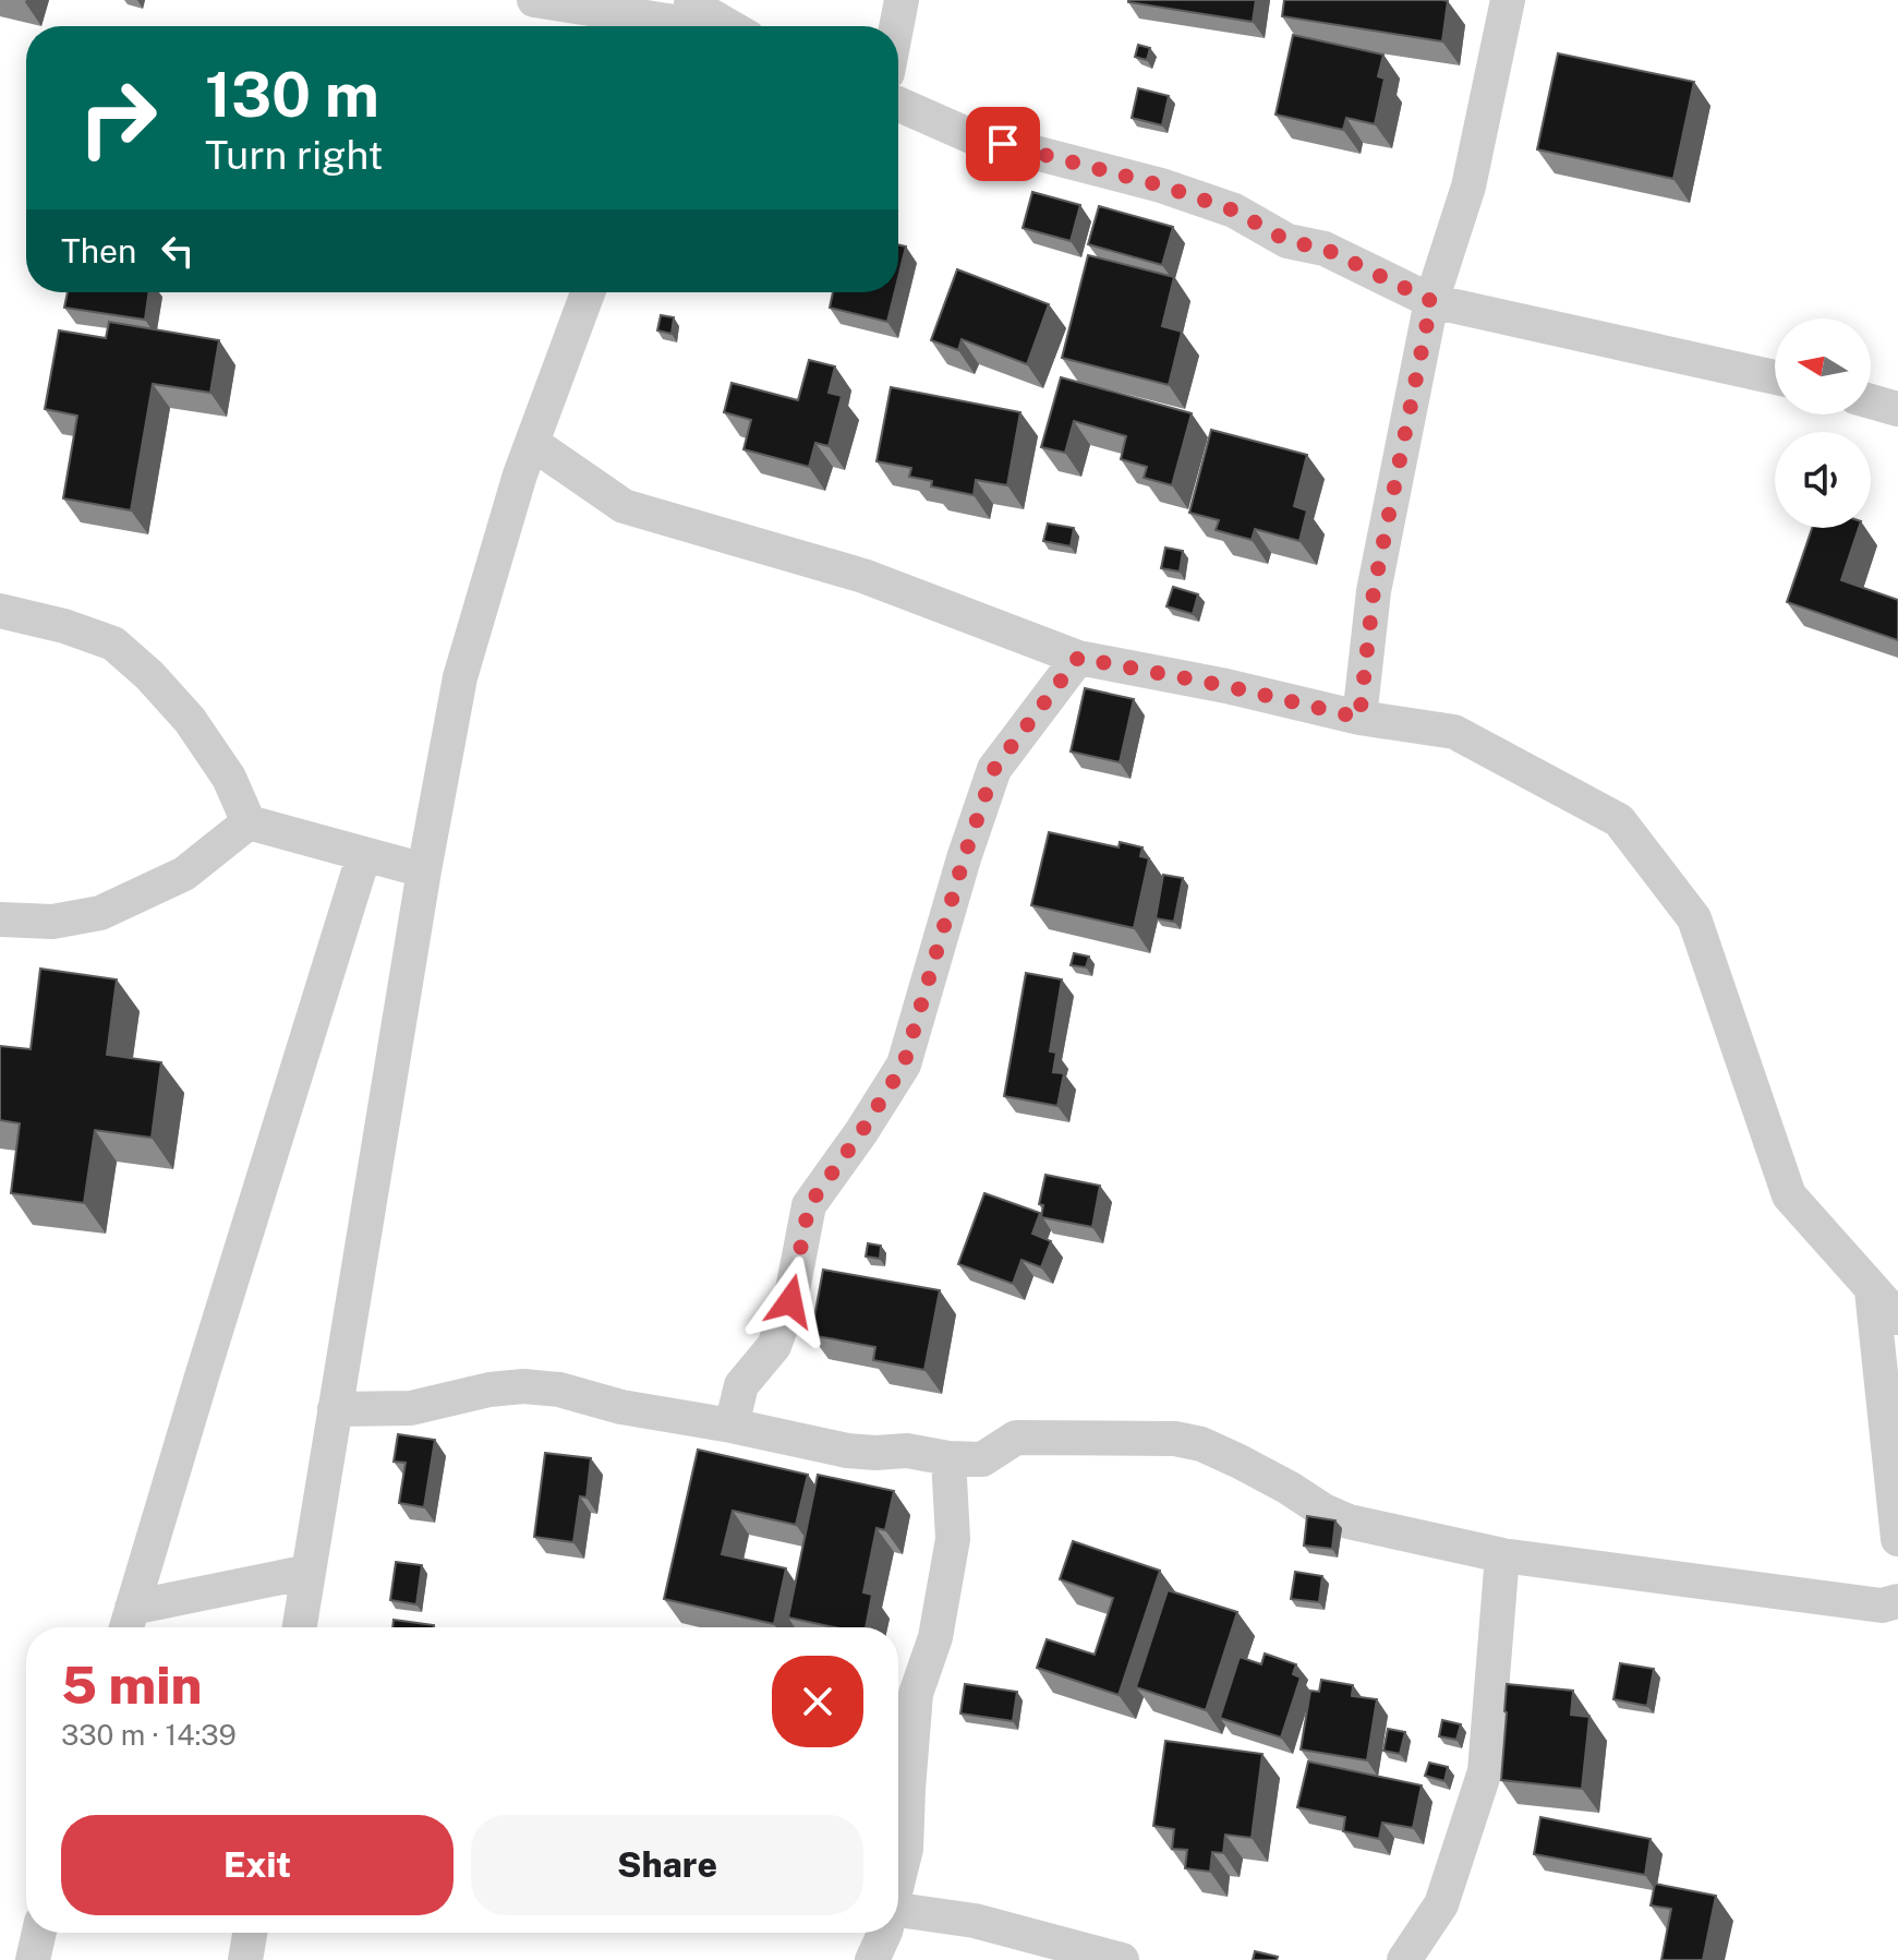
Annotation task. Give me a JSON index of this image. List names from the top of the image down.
{
  "north": "left",
  "page": {
    "turn": ["130 m", "Turn right"],
    "then": "Then",
    "heading": ["5 min", "330 m · 14:39"],
    "buttons": ["Exit", "Share"]
  }
}
